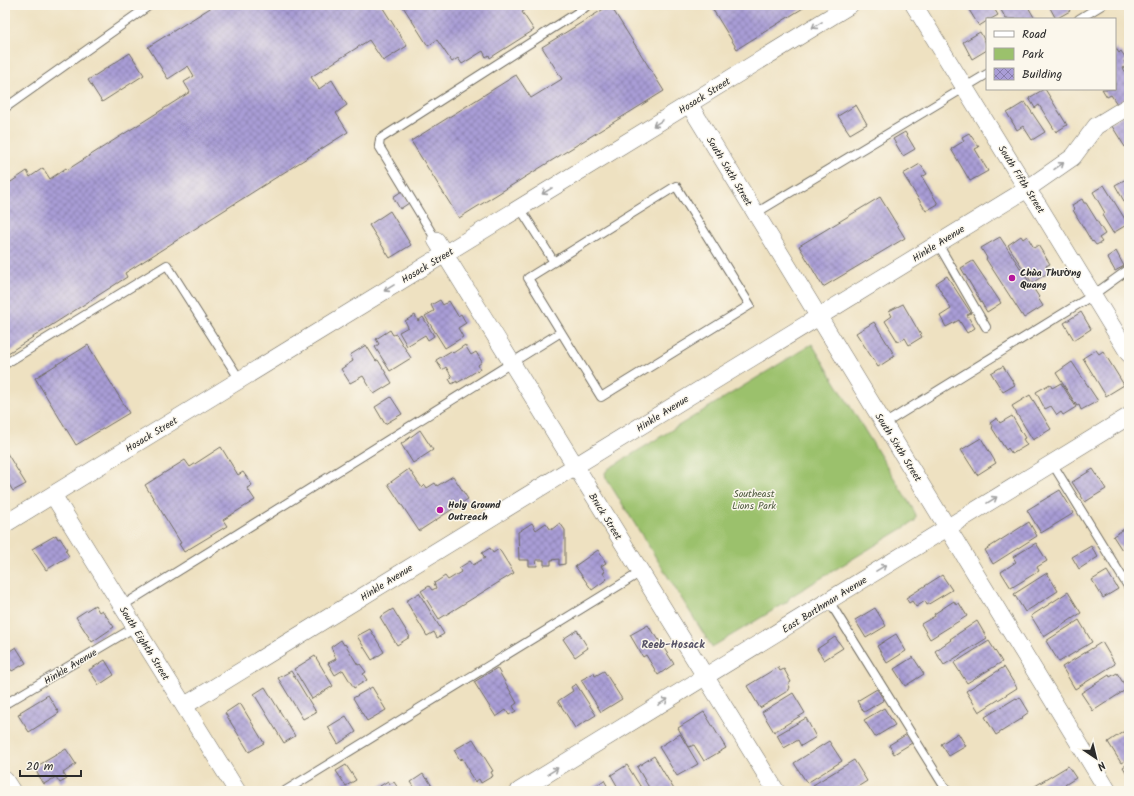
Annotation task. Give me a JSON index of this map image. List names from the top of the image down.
{
  "streets": {
    "street": [
      "Hosack Street",
      "South Sixth Street",
      "South Fifth Street",
      "Hinkle Avenue",
      "Bruck Street",
      "East Barthman Avenue",
      "South Eighth Street"
    ]
  },
  "crossings": [
    ["Hosack Street", "South Sixth Street"],
    ["Hosack Street", "Bruck Street"],
    ["Hosack Street", "South Eighth Street"],
    ["South Sixth Street", "Hinkle Avenue"],
    ["South Sixth Street", "East Barthman Avenue"],
    ["South Fifth Street", "Hinkle Avenue"],
    ["Hinkle Avenue", "Bruck Street"],
    ["Hinkle Avenue", "South Eighth Street"],
    ["Bruck Street", "East Barthman Avenue"]
  ],
  "one_way": ["Hosack Street", "East Barthman Avenue"],
  "districts": ["Reeb-Hosack"],
  "parks": ["Southeast Lions Park"],
  "places": ["Chùa Thường Quang", "Holy Ground Outreach"],
  "legend": ["Road", "Park", "Building"],
  "scale_bar": "20 m",
  "north": "bottom right"
}
